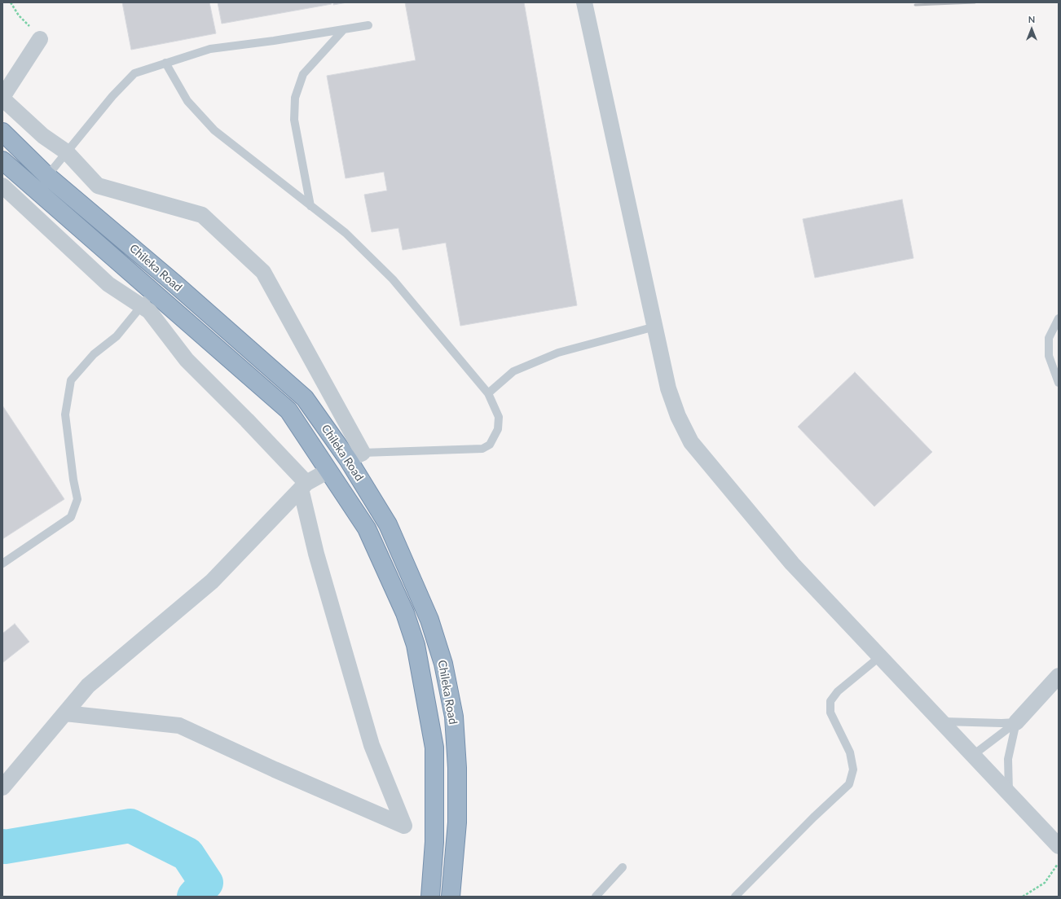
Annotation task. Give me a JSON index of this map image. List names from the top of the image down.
{
  "streets": {
    "highway": ["Chileka Road"]
  },
  "north": "top"
}
